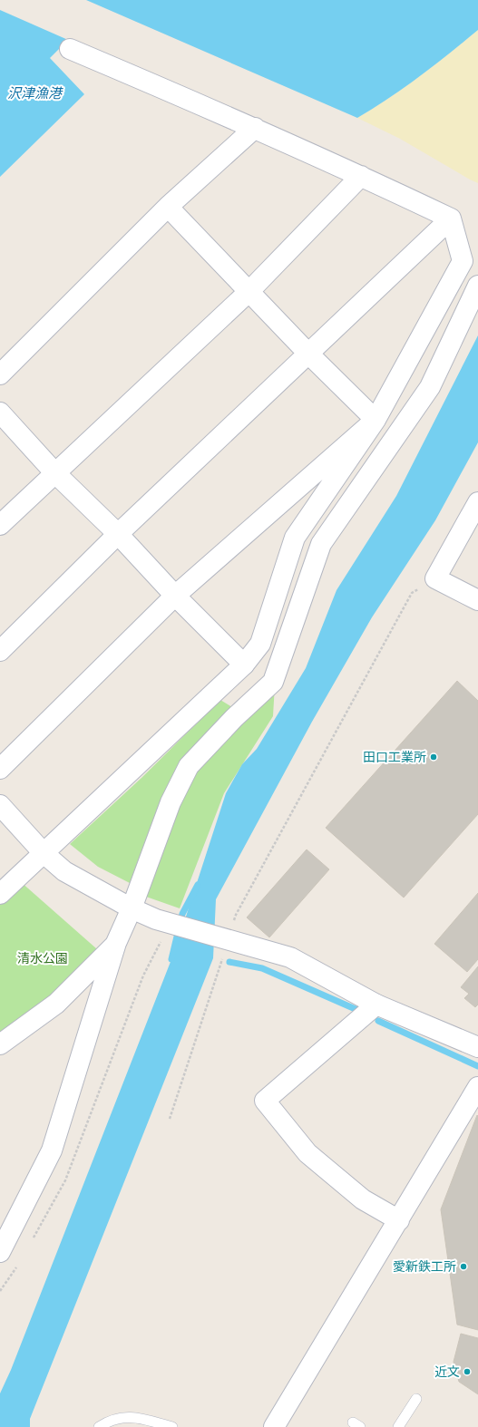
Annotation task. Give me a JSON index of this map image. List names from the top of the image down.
{
  "water": ["沢津漁港"],
  "parks": ["清水公園"],
  "places": ["田口工業所", "愛新鉄工所", "近文"]
}
